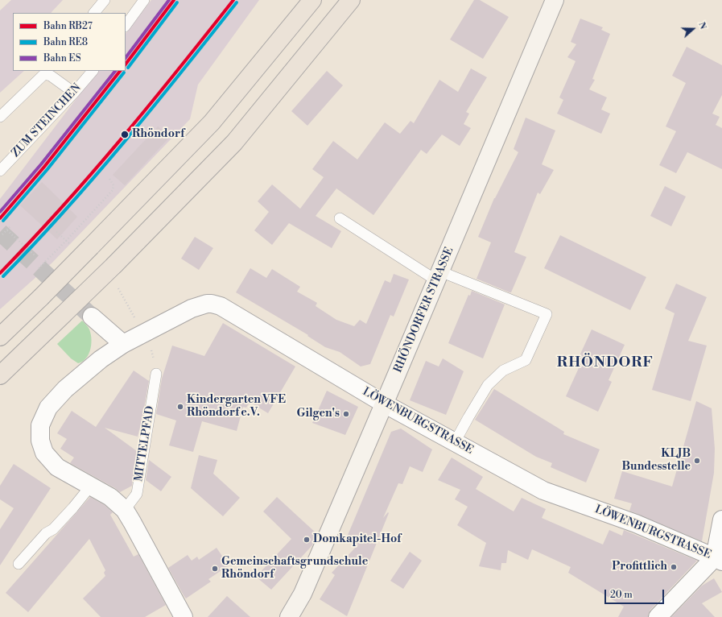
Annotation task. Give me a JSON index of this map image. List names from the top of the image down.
{
  "streets": {
    "main road": ["RHÖNDORFER STRASSE"],
    "street": ["LÖWENBURGSTRASSE"],
    "lane": ["ZUM STEINCHEN", "MITTELPFAD"]
  },
  "crossings": [
    ["RHÖNDORFER STRASSE", "LÖWENBURGSTRASSE"]
  ],
  "districts": ["RHÖNDORF"],
  "places": [
    "Rhöndorf",
    "Kindergarten VFE Rhöndorf e.V.",
    "Gilgen's",
    "KLJB Bundesstelle",
    "Domkapitel-Hof",
    "Profittlich",
    "Gemeinschaftsgrundschule Rhöndorf"
  ],
  "lines": ["rail line RB27", "rail line ES", "rail line RE8"],
  "legend": ["Bahn RB27", "Bahn RE8", "Bahn ES"],
  "scale_bar": "20 m",
  "north": "right"
}
